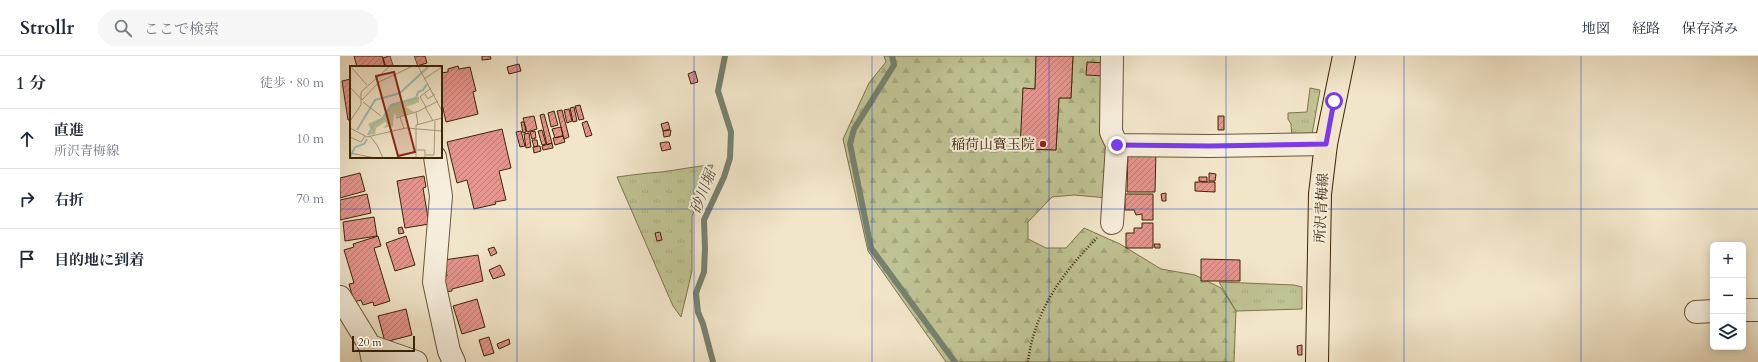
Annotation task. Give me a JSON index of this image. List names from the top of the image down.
{
  "streets": {
    "main road": ["所沢青梅線"]
  },
  "water": ["砂川堀"],
  "places": ["稲荷山寳玉院"],
  "scale_bar": "20 m",
  "page": {
    "header": "Strollr",
    "search": "ここで検索",
    "nav": ["地図", "経路", "保存済み"],
    "heading": ["1 分", "徒歩 · 80 m"],
    "list": [
      ["直進", "所沢青梅線", "10 m"],
      ["右折", "70 m"],
      "目的地に到着"
    ],
    "map_buttons": ["+", "−"],
    "scale": "20 m"
  }
}
